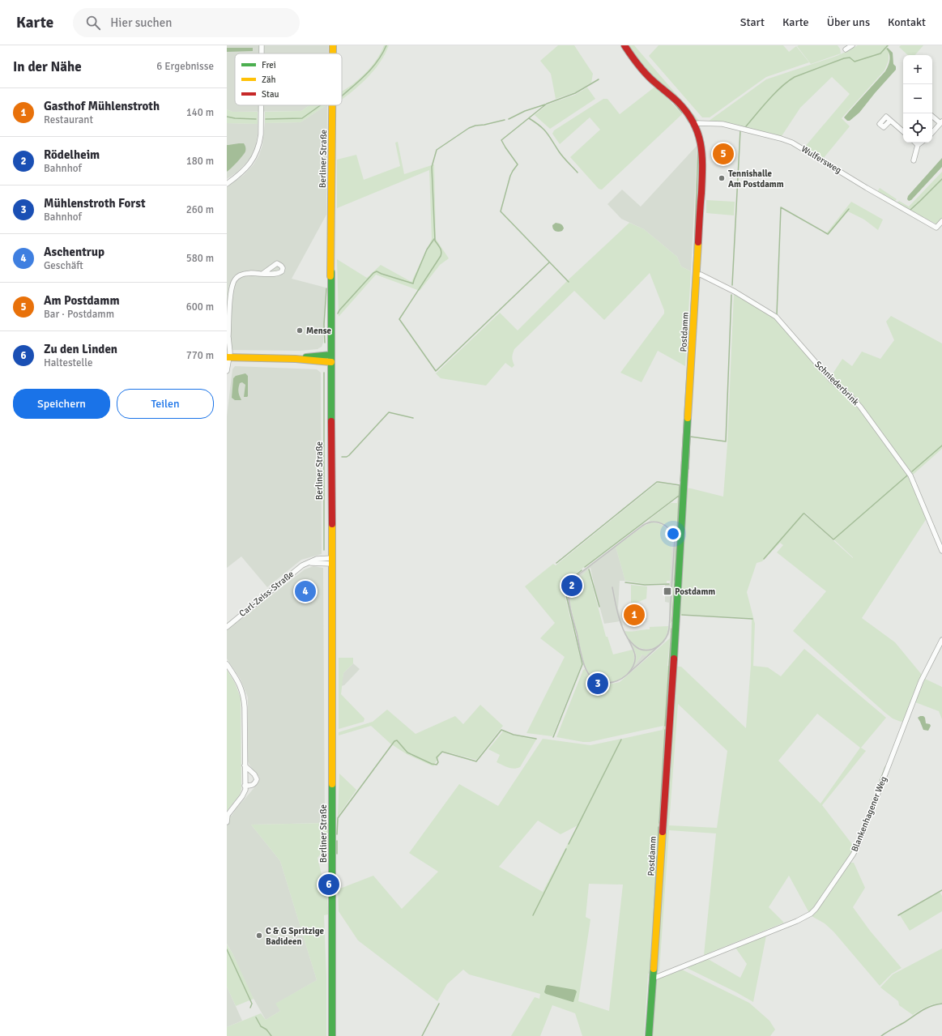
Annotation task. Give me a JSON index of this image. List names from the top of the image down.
{
  "streets": {
    "main road": ["Berliner Straße", "Postdamm"],
    "street": [
      "Wulfersweg",
      "Schniederbrink",
      "Carl-Zeiss-Straße",
      "Blankenhagener Weg"
    ]
  },
  "crossings": [
    ["Berliner Straße", "Carl-Zeiss-Straße"],
    ["Wulfersweg", "Postdamm"],
    ["Postdamm", "Schniederbrink"],
    ["Postdamm", "Blankenhagener Weg"]
  ],
  "places": {
    "other": ["Tennishalle Am Postdamm", "Mense", "C & G Spritzige Badideen"],
    "transit": ["Postdamm"]
  },
  "legend": ["Frei", "Zäh", "Stau"],
  "page": {
    "header": "Karte",
    "search": "Hier suchen",
    "nav": [
      "Start",
      "Karte",
      "Über uns",
      "Kontakt"
    ],
    "heading": ["In der Nähe", "6 Ergebnisse"],
    "map_buttons": ["+", "−"],
    "list": [
      {
        "mark": "1",
        "name": "Gasthof Mühlenstroth",
        "note": "Restaurant",
        "value": "140 m"
      },
      {
        "mark": "2",
        "name": "Rödelheim",
        "note": "Bahnhof",
        "value": "180 m"
      },
      {
        "mark": "3",
        "name": "Mühlenstroth Forst",
        "note": "Bahnhof",
        "value": "260 m"
      },
      {
        "mark": "4",
        "name": "Aschentrup",
        "note": "Geschäft",
        "value": "580 m"
      },
      {
        "mark": "5",
        "name": "Am Postdamm",
        "note": "Bar · Postdamm",
        "value": "600 m"
      },
      {
        "mark": "6",
        "name": "Zu den Linden",
        "note": "Haltestelle",
        "value": "770 m"
      }
    ],
    "pins": [
      "5",
      "2",
      "4",
      "1",
      "3",
      "6"
    ],
    "buttons": ["Speichern", "Teilen"]
  }
}
